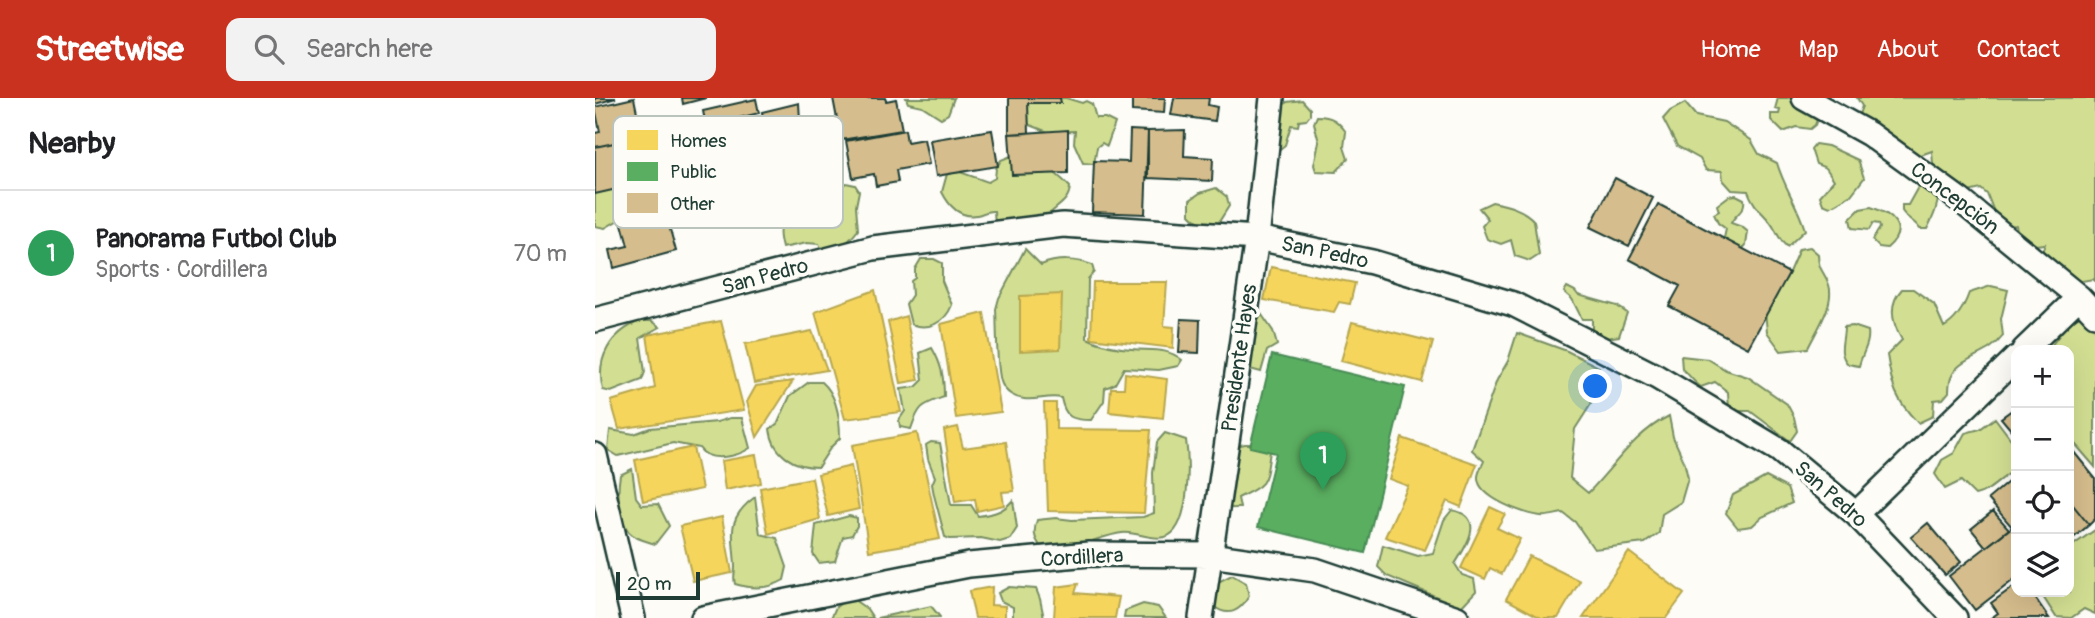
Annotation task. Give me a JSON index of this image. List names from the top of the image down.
{
  "streets": {
    "street": [
      "Concepción",
      "San Pedro",
      "Presidente Hayes",
      "Cordillera"
    ]
  },
  "crossings": [
    ["San Pedro", "Presidente Hayes"],
    ["Presidente Hayes", "Cordillera"]
  ],
  "legend": ["Homes", "Public", "Other"],
  "scale_bar": "20 m",
  "page": {
    "header": "Streetwise",
    "search": "Search here",
    "nav": [
      "Home",
      "Map",
      "About",
      "Contact"
    ],
    "heading": "Nearby",
    "list": [
      {
        "mark": "1",
        "name": "Panorama Futbol Club",
        "note": "Sports · Cordillera",
        "value": "70 m"
      }
    ],
    "map_buttons": ["+", "−"],
    "pins": "1",
    "scale": "20 m"
  }
}
